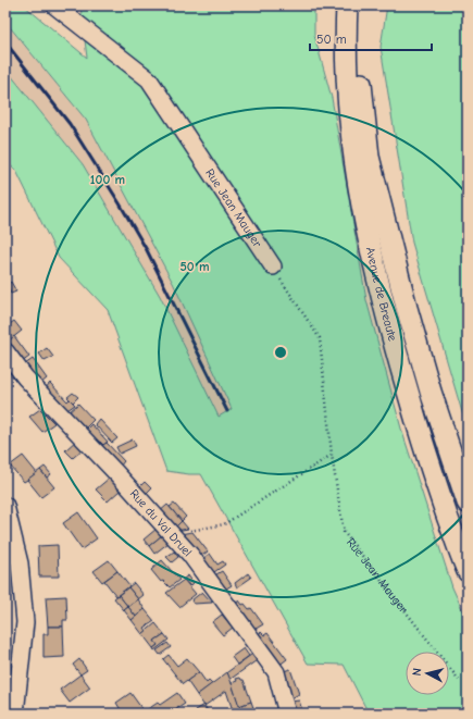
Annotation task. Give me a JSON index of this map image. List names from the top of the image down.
{
  "streets": {
    "main road": ["Avenue de Breaute"],
    "street": ["Rue Jean Mauger", "Rue du Val Druel"]
  },
  "scale_bar": "50 m",
  "north": "left",
  "rings": ["100 m", "50 m"]
}
